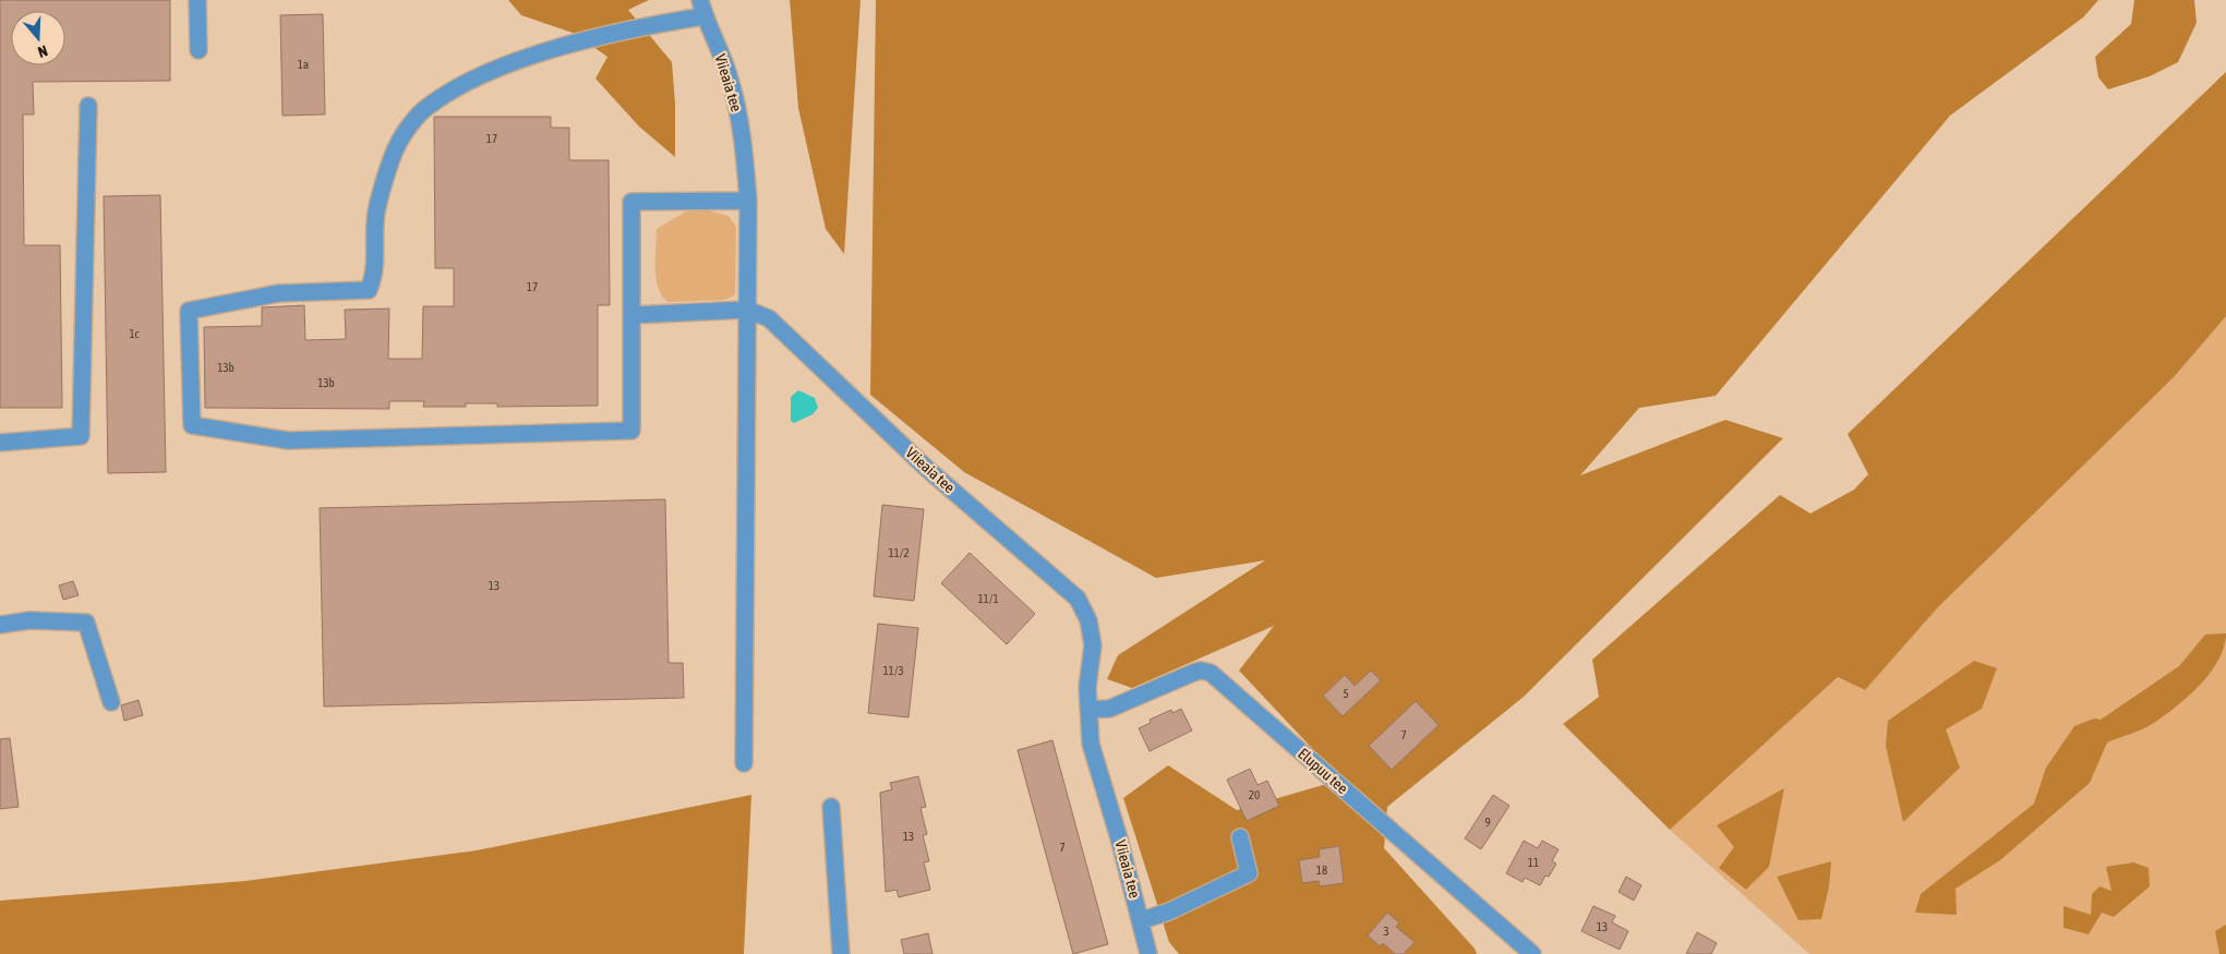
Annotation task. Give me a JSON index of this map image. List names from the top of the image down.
{
  "streets": {
    "street": ["Viieaia tee", "Elupuu tee"]
  },
  "crossings": [
    ["Viieaia tee", "Elupuu tee"]
  ],
  "house_numbers": [
    "1a",
    "17",
    "17",
    "1c",
    "13b",
    "13b",
    "11/2",
    "13",
    "11/1",
    "11/3",
    "5",
    "7",
    "20",
    "9",
    "13",
    "7",
    "11",
    "18",
    "13",
    "3"
  ],
  "north": "bottom"
}
